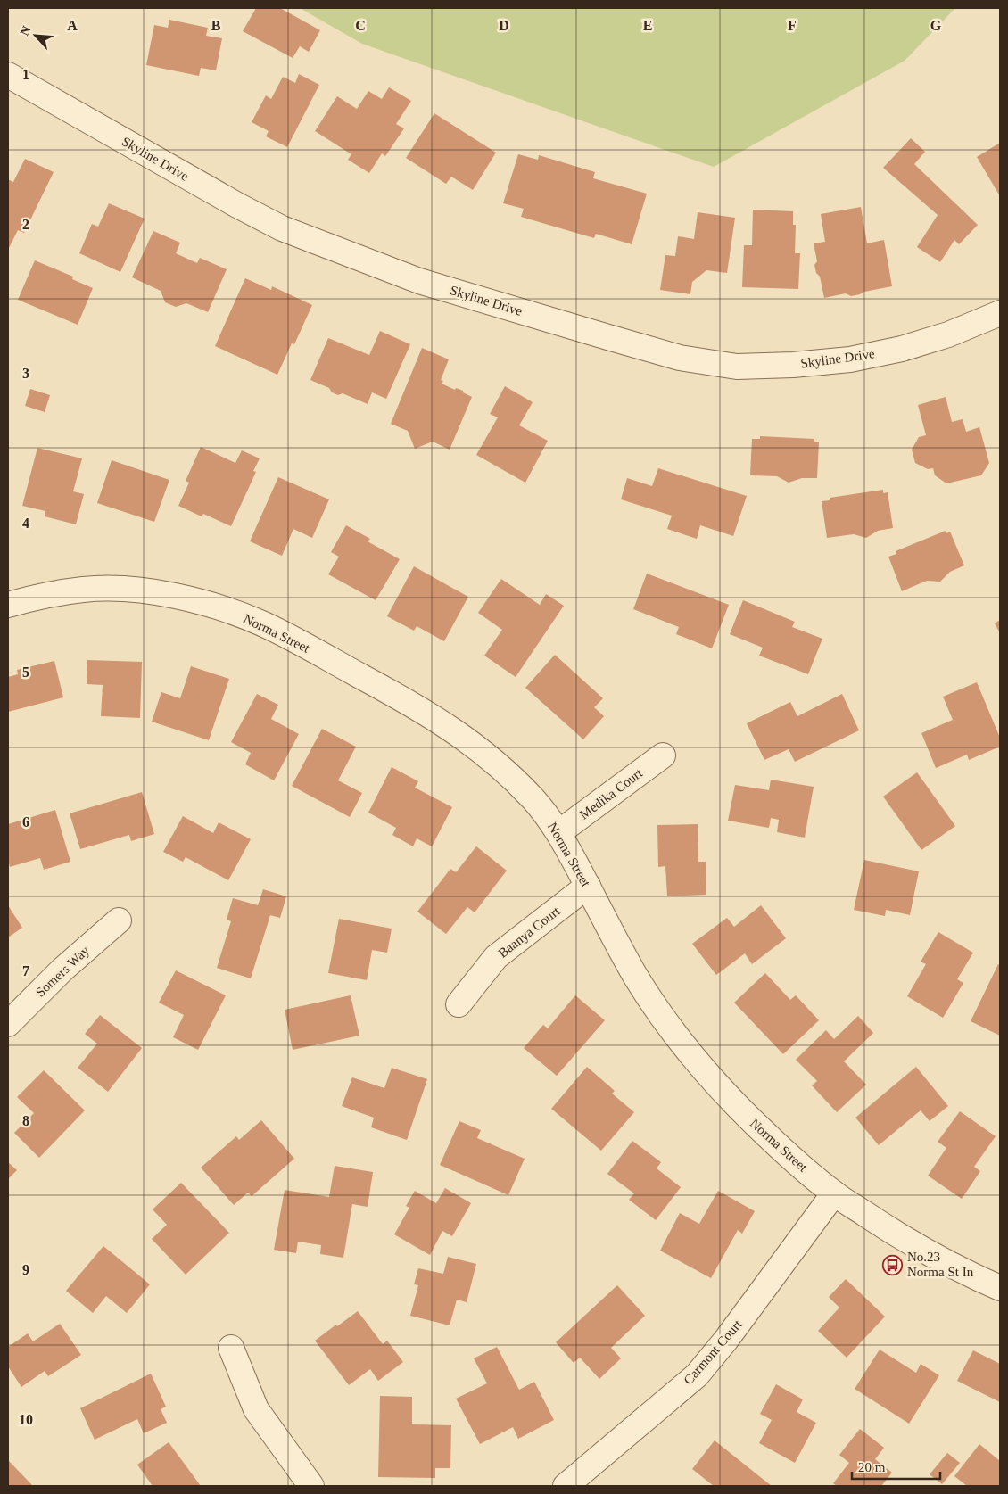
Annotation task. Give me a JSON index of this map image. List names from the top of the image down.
{
  "streets": {
    "street": [
      "Skyline Drive",
      "Norma Street",
      "Medika Court",
      "Baanya Court",
      "Somers Way",
      "Carmont Court"
    ]
  },
  "crossings": [
    ["Norma Street", "Medika Court"],
    ["Norma Street", "Baanya Court"],
    ["Norma Street", "Carmont Court"]
  ],
  "places": {
    "bus stop": ["No.23 Norma St In"]
  },
  "scale_bar": "20 m",
  "north": "top left",
  "grid": {
    "columns": [
      "A",
      "B",
      "C",
      "D",
      "E",
      "F",
      "G"
    ],
    "rows": [
      "1",
      "2",
      "3",
      "4",
      "5",
      "6",
      "7",
      "8",
      "9",
      "10"
    ]
  }
}
